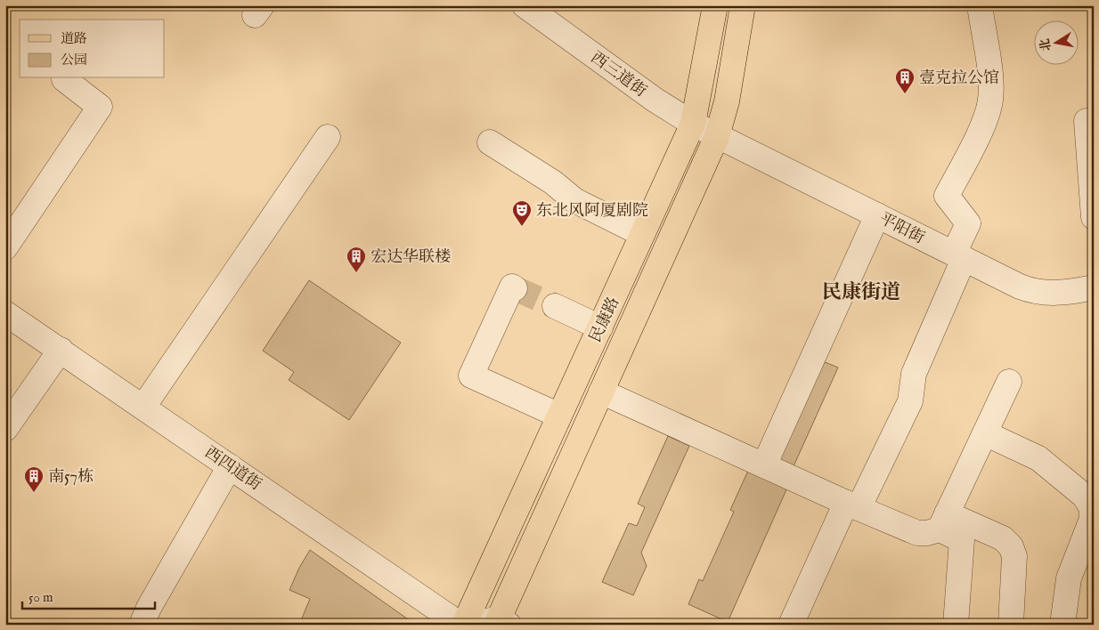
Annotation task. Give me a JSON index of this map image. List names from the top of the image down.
{
  "streets": {
    "main road": ["民康路"],
    "street": ["西三道街", "平阳街", "西四道街"]
  },
  "crossings": [
    ["西三道街", "平阳街"],
    ["西三道街", "民康路"],
    ["平阳街", "民康路"]
  ],
  "districts": ["民康街道"],
  "places": {
    "building": ["壹克拉公馆", "宏达华联楼", "南57栋"],
    "theatre": ["东北风阿厦剧院"]
  },
  "legend": ["道路", "公园"],
  "scale_bar": "50 m",
  "north": "left"
}
